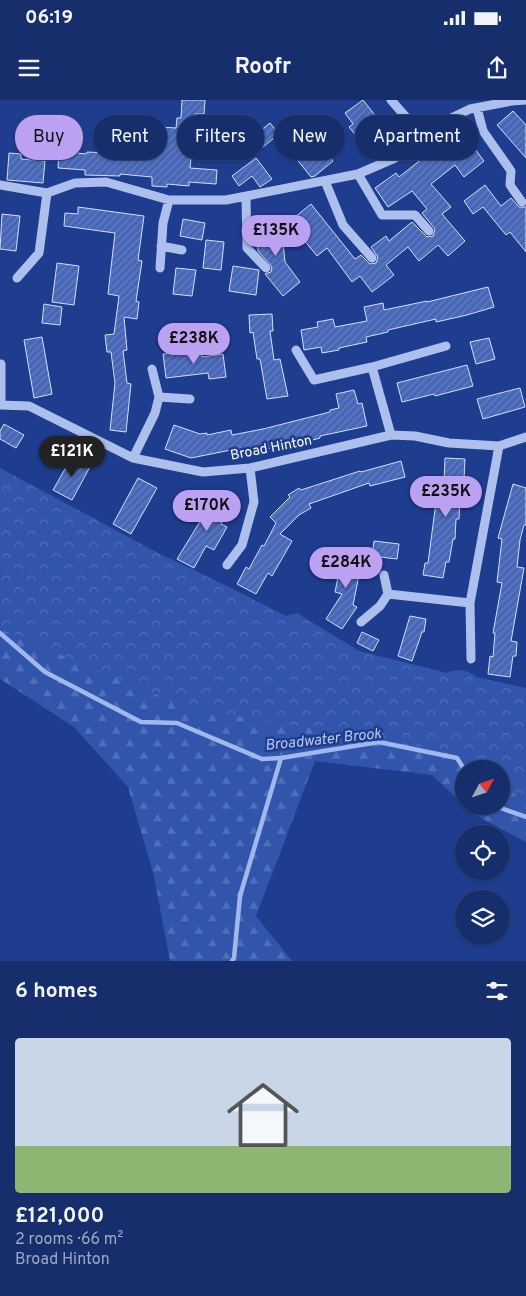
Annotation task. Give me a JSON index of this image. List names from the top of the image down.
{
  "streets": {
    "street": ["Broad Hinton"]
  },
  "water": ["Broadwater Brook"],
  "north": "top right",
  "page": {
    "status": "06:19",
    "header": "Roofr",
    "chip": [
      "Buy",
      "Rent",
      "Filters",
      "New",
      "Apartment"
    ],
    "price": [
      "£135K",
      "£238K",
      "£121K",
      "£235K",
      "£170K",
      "£284K"
    ],
    "heading": "6 homes",
    "list": [
      {
        "name": "£121,000",
        "note": "2 rooms · 66 m² · Broad Hinton"
      }
    ]
  }
}
